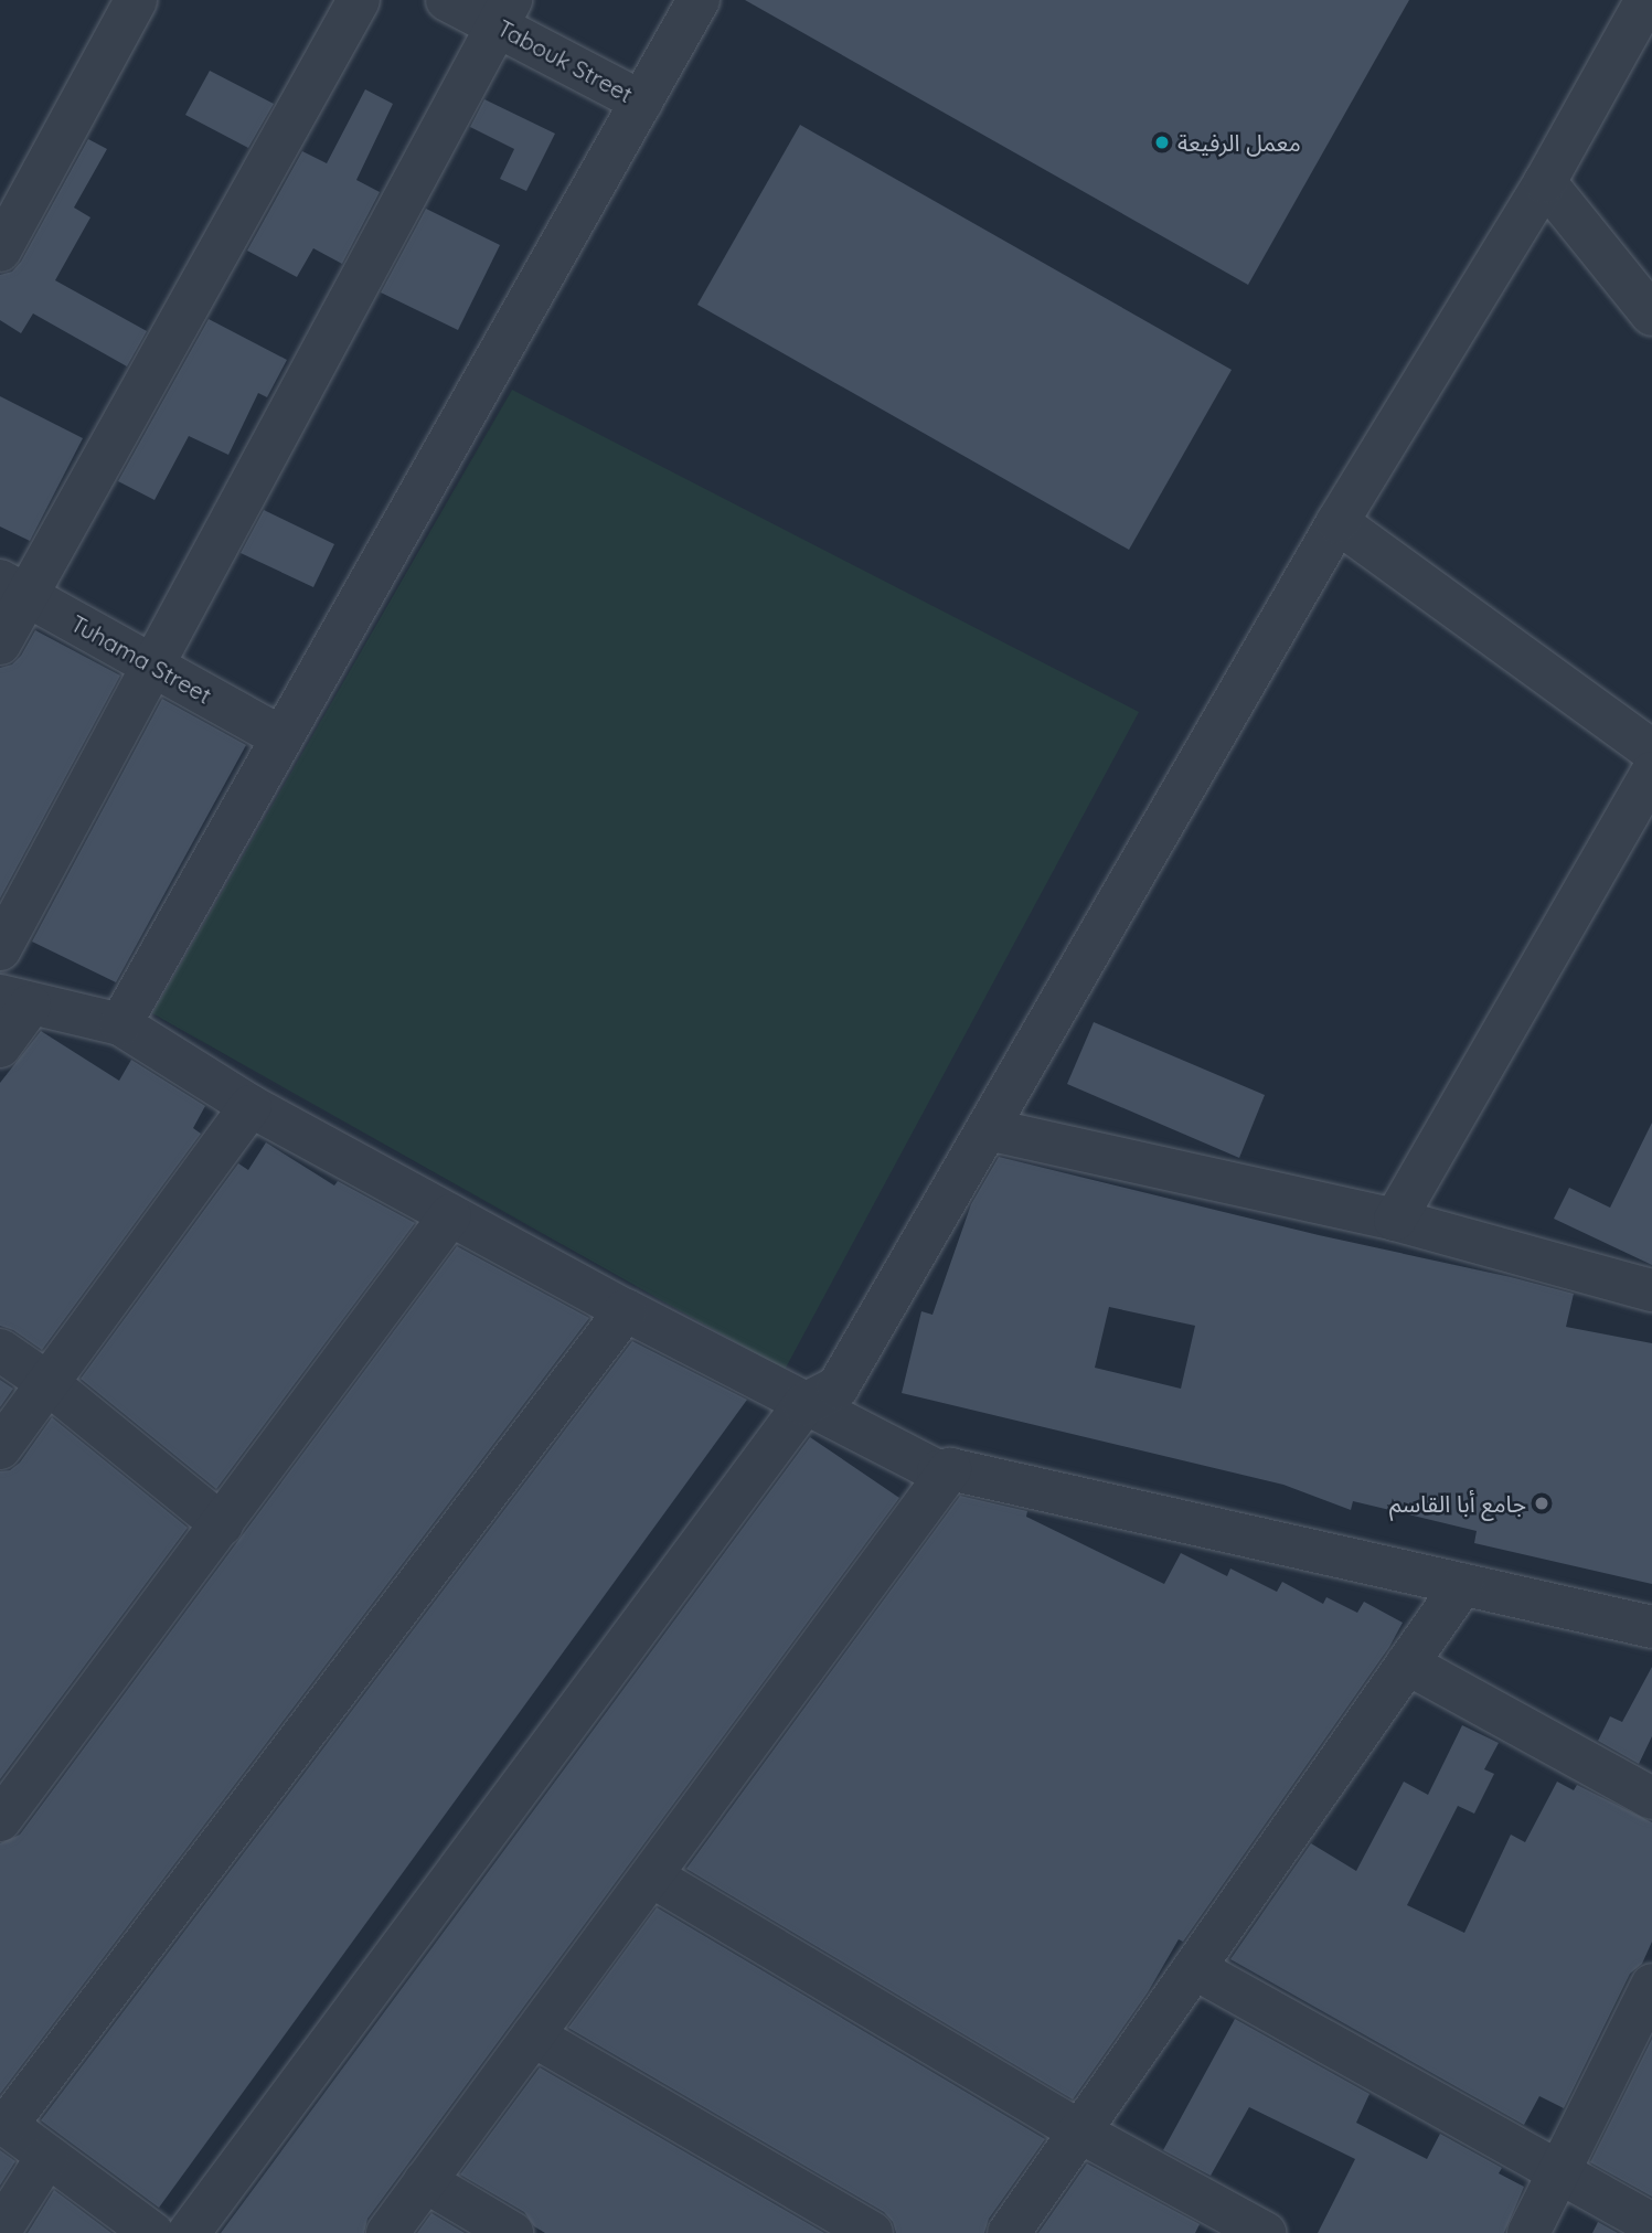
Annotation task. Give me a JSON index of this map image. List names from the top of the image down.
{
  "streets": {
    "street": ["Tabouk Street", "Tuhama Street"]
  },
  "places": ["معمل الرفيعة", "جامع أبا القاسم"]
}
